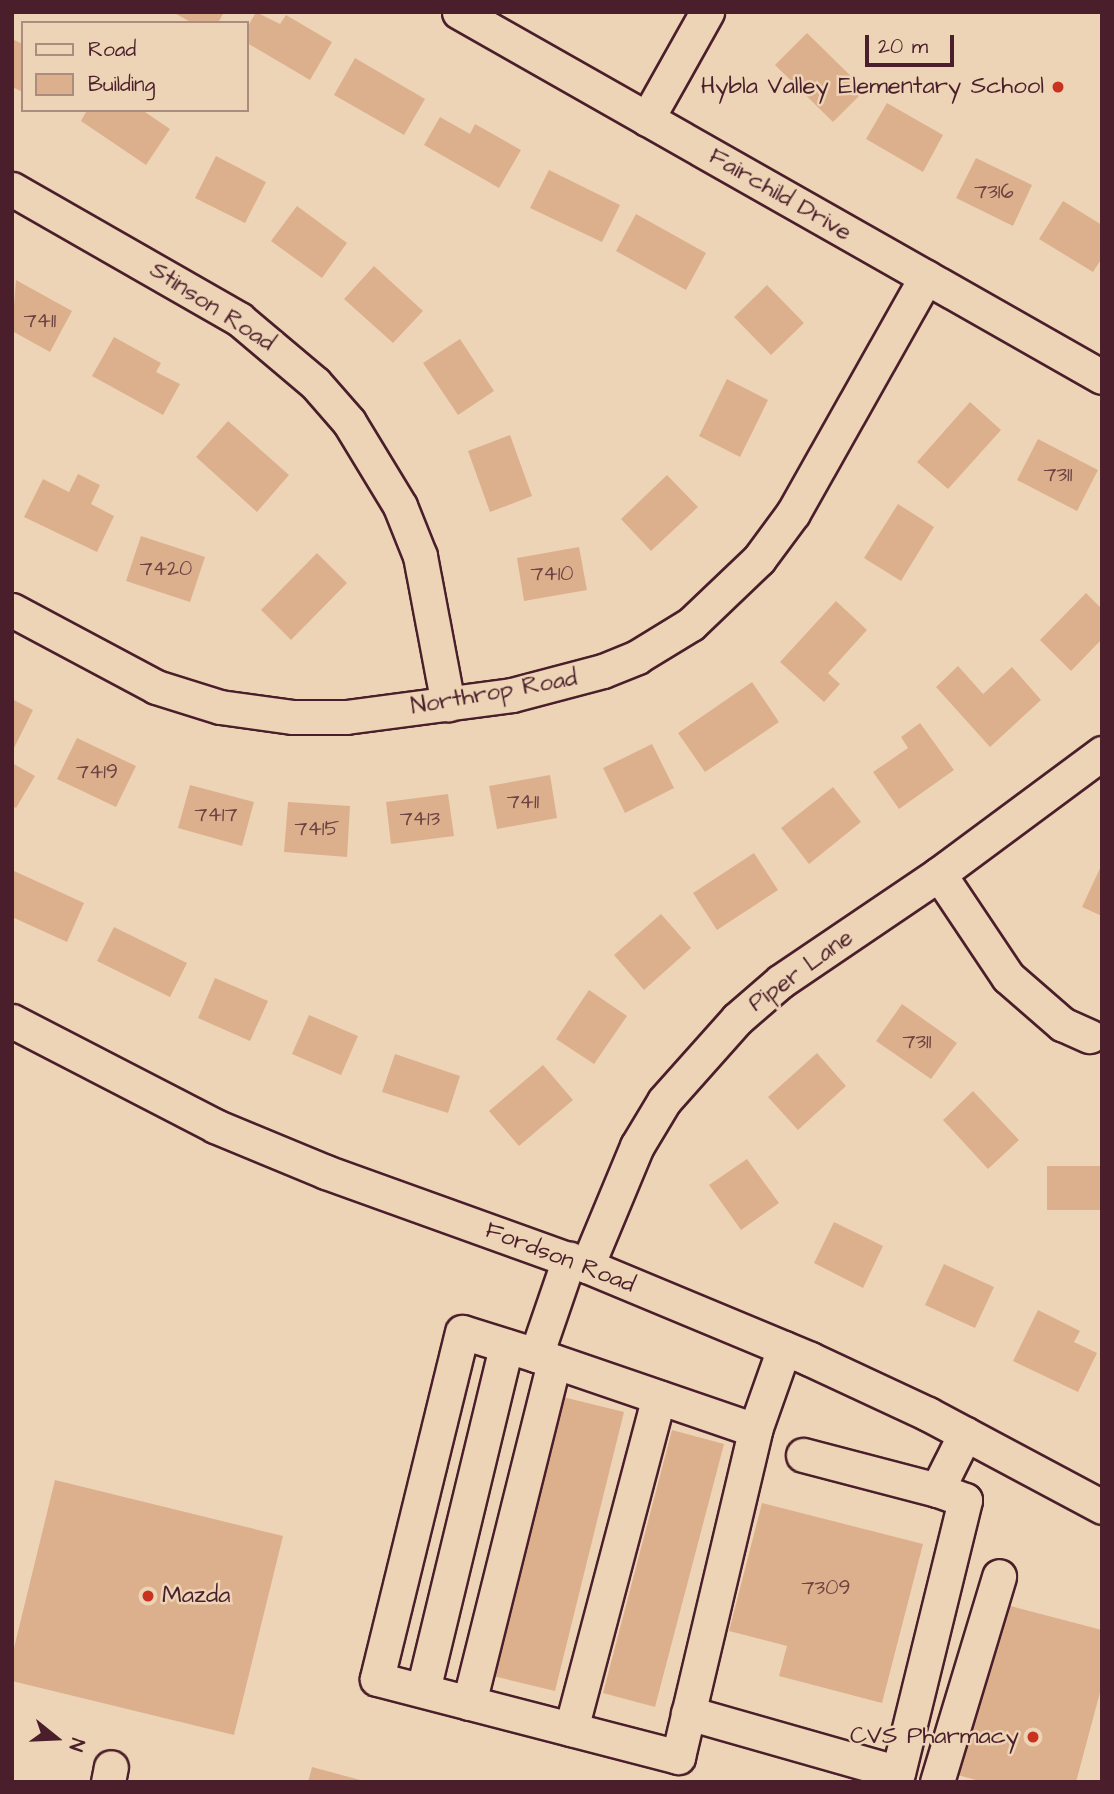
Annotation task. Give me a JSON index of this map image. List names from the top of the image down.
{
  "streets": {
    "street": [
      "Fairchild Drive",
      "Stinson Road",
      "Northrop Road",
      "Piper Lane",
      "Fordson Road"
    ]
  },
  "crossings": [
    ["Fairchild Drive", "Northrop Road"],
    ["Stinson Road", "Northrop Road"],
    ["Piper Lane", "Fordson Road"]
  ],
  "places": ["Hybla Valley Elementary School", "Mazda", "CVS Pharmacy"],
  "house_numbers": [
    "7316",
    "7411",
    "7311",
    "7420",
    "7410",
    "7419",
    "7411",
    "7417",
    "7413",
    "7415",
    "7311",
    "7309"
  ],
  "legend": ["Road", "Building"],
  "scale_bar": "20 m",
  "north": "right"
}
